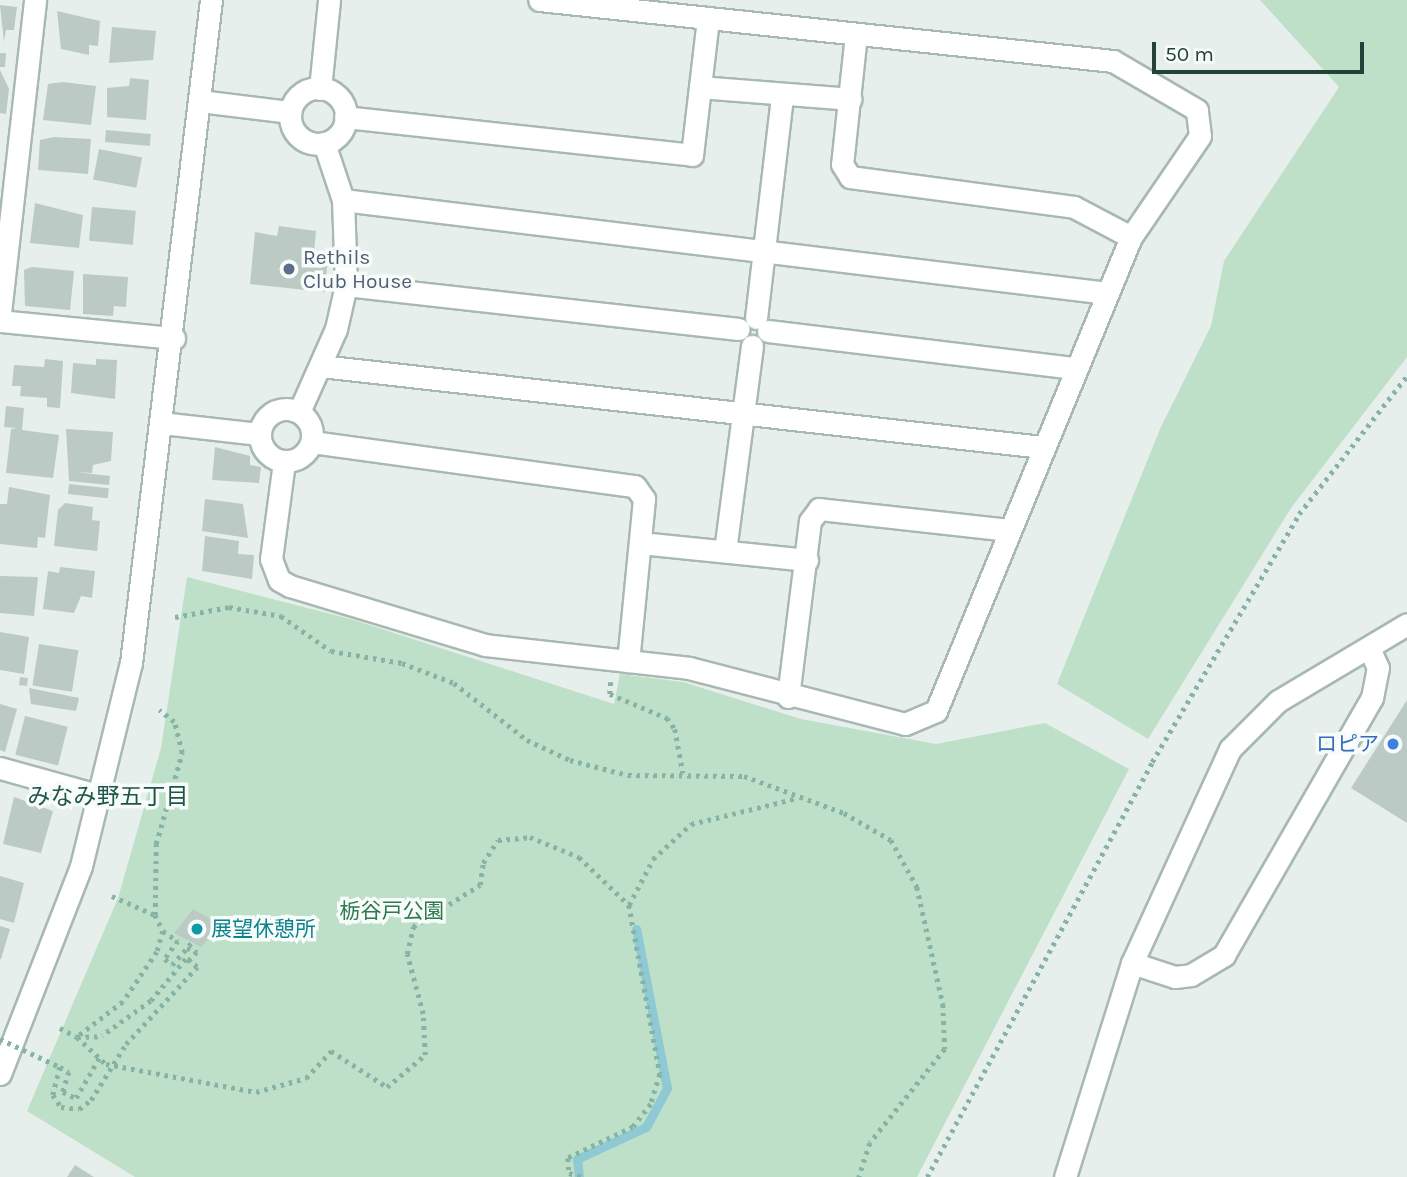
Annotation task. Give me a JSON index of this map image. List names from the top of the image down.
{
  "districts": ["みなみ野五丁目"],
  "parks": ["栃谷戸公園"],
  "places": ["Rethils Club House", "ロピア", "展望休憩所"],
  "scale_bar": "50 m"
}
